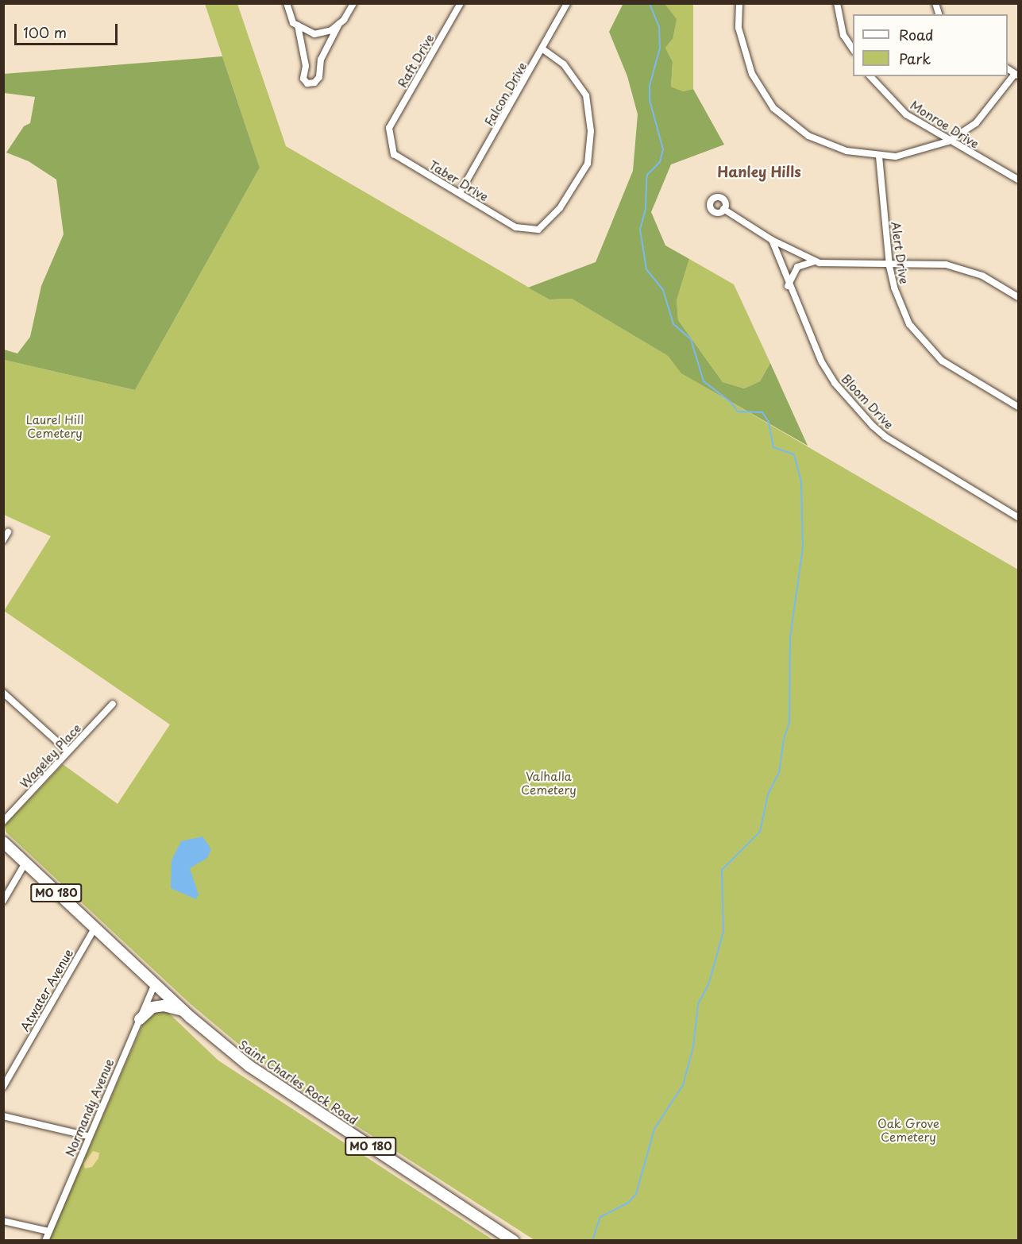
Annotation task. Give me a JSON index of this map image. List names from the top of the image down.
{
  "streets": {
    "main road": ["MO 180", "Saint Charles Rock Road"],
    "street": [
      "Raft Drive",
      "Falcon Drive",
      "Monroe Drive",
      "Taber Drive",
      "Alert Drive",
      "Bloom Drive",
      "Wageley Place",
      "Atwater Avenue",
      "Normandy Avenue"
    ]
  },
  "crossings": [
    ["Raft Drive", "Taber Drive"],
    ["Falcon Drive", "Taber Drive"],
    ["Atwater Avenue", "Saint Charles Rock Road"],
    ["Saint Charles Rock Road", "Normandy Avenue"]
  ],
  "districts": ["Hanley Hills"],
  "parks": ["Laurel Hill Cemetery", "Valhalla Cemetery", "Oak Grove Cemetery"],
  "legend": ["Road", "Park"],
  "scale_bar": "100 m"
}
